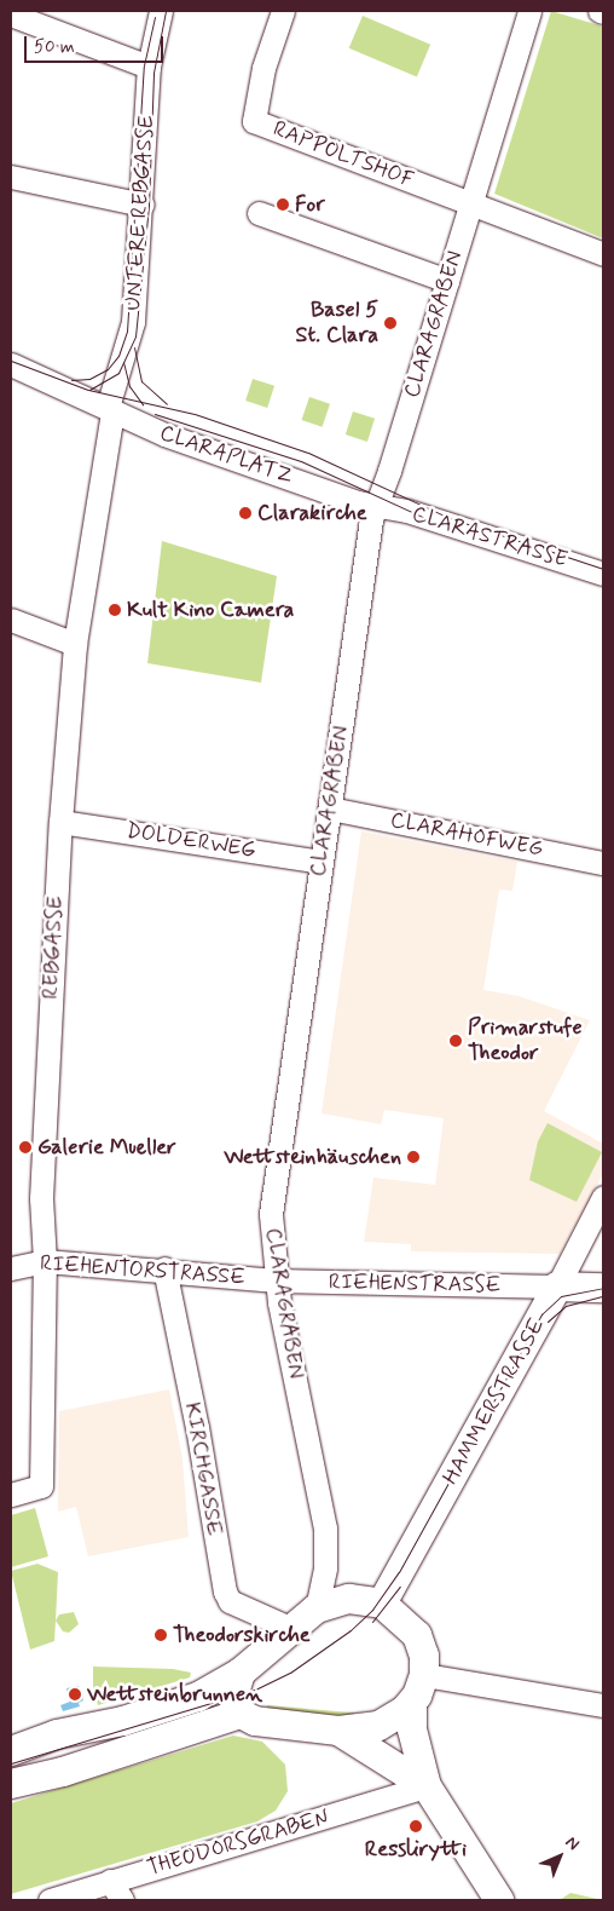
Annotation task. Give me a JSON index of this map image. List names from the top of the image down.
{
  "streets": {
    "main road": ["HAMMERSTRASSE"],
    "street": [
      "RAPPOLTSHOF",
      "UNTERE REBGASSE",
      "CLARAGRABEN",
      "CLARAPLATZ",
      "CLARASTRASSE",
      "CLARAHOFWEG",
      "DOLDERWEG",
      "REBGASSE",
      "RIEHENTORSTRASSE",
      "RIEHENSTRASSE",
      "KIRCHGASSE",
      "THEODORSGRABEN"
    ]
  },
  "crossings": [
    ["RAPPOLTSHOF", "CLARAGRABEN"],
    ["UNTERE REBGASSE", "CLARAPLATZ"],
    ["UNTERE REBGASSE", "REBGASSE"],
    ["CLARAGRABEN", "CLARAPLATZ"],
    ["CLARAGRABEN", "CLARASTRASSE"],
    ["CLARAGRABEN", "CLARAHOFWEG"],
    ["CLARAGRABEN", "DOLDERWEG"],
    ["CLARAGRABEN", "RIEHENTORSTRASSE"],
    ["CLARAGRABEN", "HAMMERSTRASSE"],
    ["CLARAGRABEN", "KIRCHGASSE"],
    ["CLARAPLATZ", "CLARASTRASSE"],
    ["CLARAPLATZ", "REBGASSE"],
    ["DOLDERWEG", "REBGASSE"],
    ["REBGASSE", "RIEHENTORSTRASSE"],
    ["RIEHENTORSTRASSE", "RIEHENSTRASSE"],
    ["RIEHENTORSTRASSE", "KIRCHGASSE"],
    ["RIEHENSTRASSE", "HAMMERSTRASSE"],
    ["HAMMERSTRASSE", "KIRCHGASSE"]
  ],
  "places": [
    "For",
    "Basel 5 St. Clara",
    "Clarakirche",
    "Kult Kino Camera",
    "Primarstufe Theodor",
    "Galerie Mueller",
    "Wettsteinhäuschen",
    "Theodorskirche",
    "Wettsteinbrunnen",
    "Resslirytti"
  ],
  "scale_bar": "50 m",
  "north": "top right"
}
